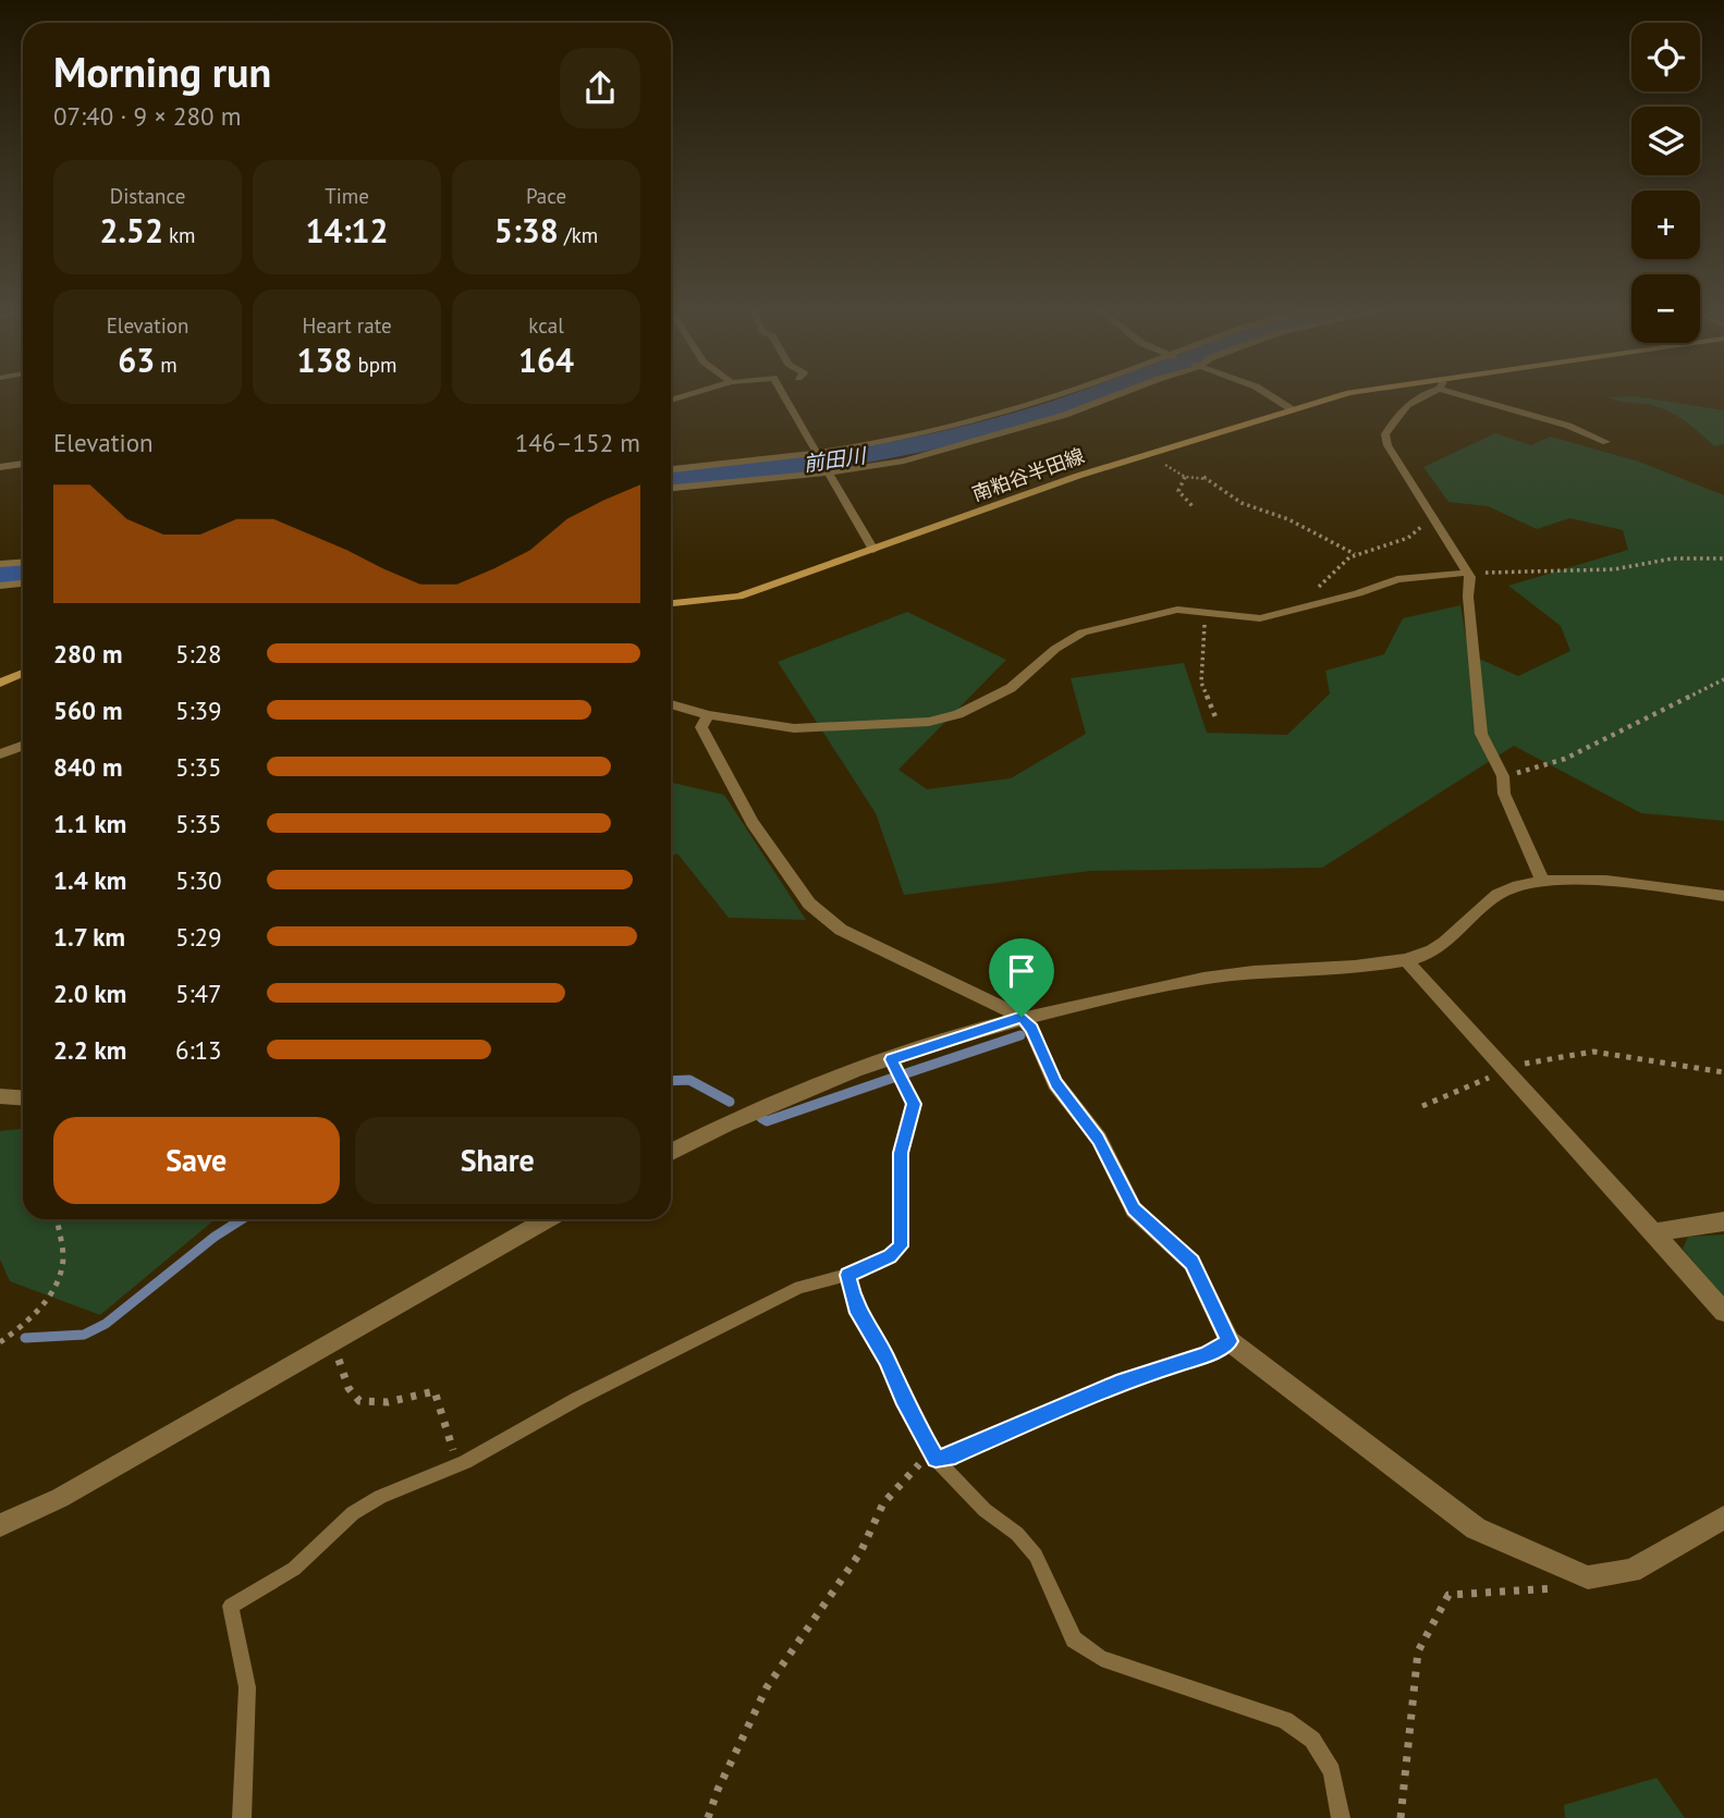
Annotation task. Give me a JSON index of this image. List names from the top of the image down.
{
  "streets": {
    "main road": ["南粕谷半田線"]
  },
  "water": ["前田川"],
  "page": {
    "map_buttons": ["+", "−"],
    "heading": ["Morning run", "07:40 · 9 × 280 m"],
    "stats": [
      ["Distance", "2.52 km"],
      ["Time", "14:12"],
      ["Pace", "5:38 /km"],
      ["Elevation", "63 m"],
      ["Heart rate", "138 bpm"],
      ["kcal", "164"]
    ],
    "chart": ["Elevation", "146–152 m"],
    "list": [
      {
        "name": "280 m",
        "note": "5:28"
      },
      {
        "name": "560 m",
        "note": "5:39"
      },
      {
        "name": "840 m",
        "note": "5:35"
      },
      {
        "name": "1.1 km",
        "note": "5:35"
      },
      {
        "name": "1.4 km",
        "note": "5:30"
      },
      {
        "name": "1.7 km",
        "note": "5:29"
      },
      {
        "name": "2.0 km",
        "note": "5:47"
      },
      {
        "name": "2.2 km",
        "note": "6:13"
      }
    ],
    "buttons": ["Save", "Share"]
  }
}
